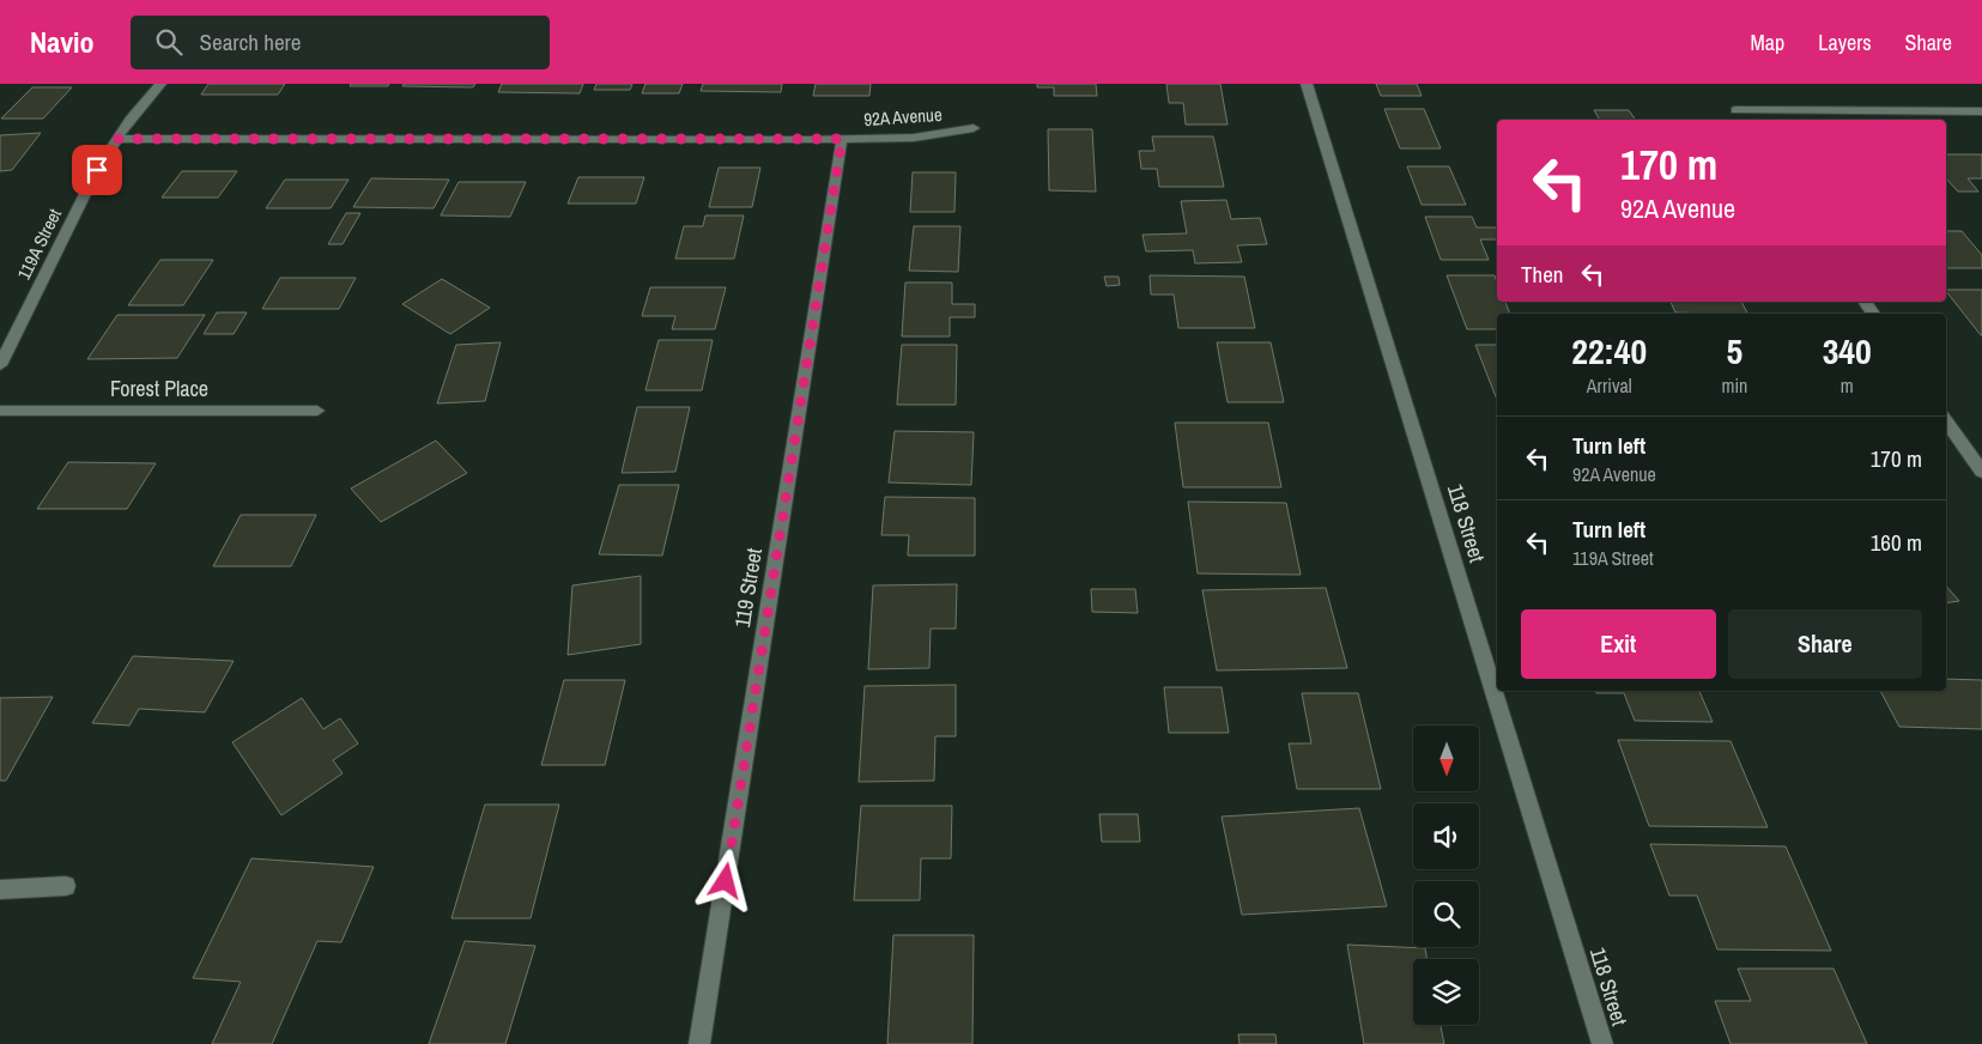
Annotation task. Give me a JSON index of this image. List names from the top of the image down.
{
  "streets": {
    "street": [
      "92A Avenue",
      "119A Street",
      "Forest Place",
      "118 Street",
      "119 Street"
    ]
  },
  "crossings": [
    ["92A Avenue", "119A Street"],
    ["92A Avenue", "119 Street"]
  ],
  "north": "bottom",
  "page": {
    "header": "Navio",
    "search": "Search here",
    "nav": ["Map", "Layers", "Share"],
    "turn": ["170 m", "92A Avenue"],
    "then": "Then",
    "eta": [
      "22:40",
      "Arrival",
      "5",
      "min",
      "340",
      "m"
    ],
    "list": [
      {
        "name": "Turn left",
        "note": "92A Avenue",
        "value": "170 m"
      },
      {
        "name": "Turn left",
        "note": "119A Street",
        "value": "160 m"
      }
    ],
    "buttons": ["Exit", "Share"]
  }
}
